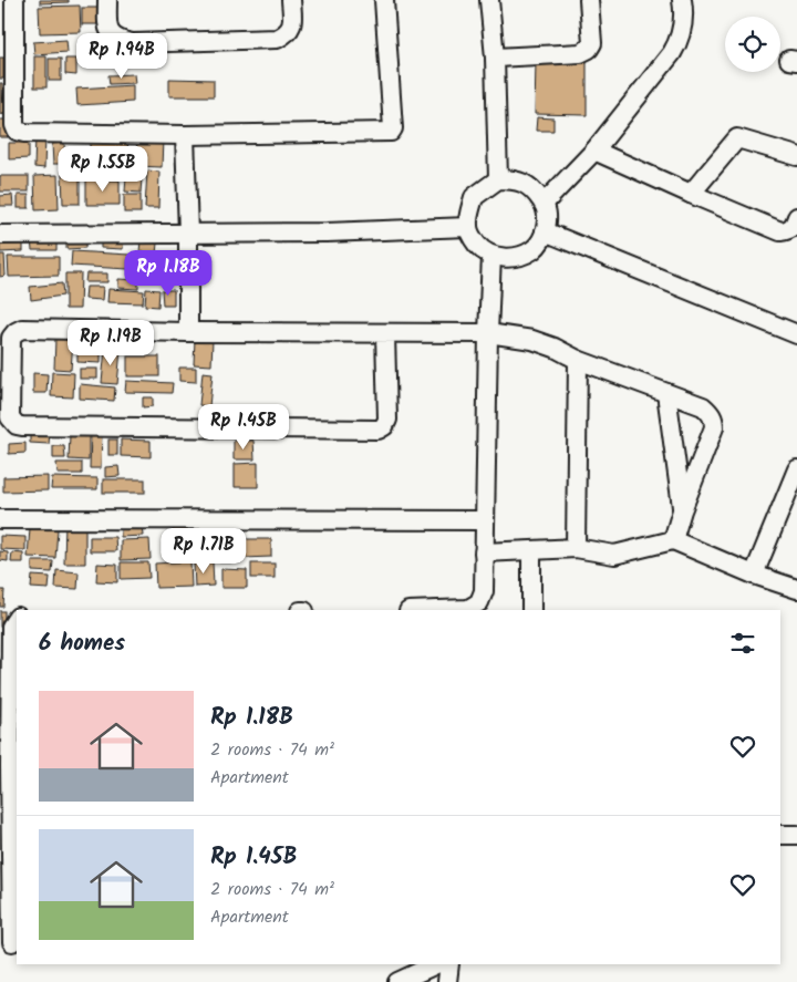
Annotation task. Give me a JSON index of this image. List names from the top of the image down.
{
  "page": {
    "price": [
      "Rp 1.94B",
      "Rp 1.55B",
      "Rp 1.18B",
      "Rp 1.19B",
      "Rp 1.45B",
      "Rp 1.71B"
    ],
    "heading": "6 homes",
    "list": [
      {
        "name": "Rp 1.18B",
        "note": "2 rooms · 74 m² · Apartment"
      },
      {
        "name": "Rp 1.45B",
        "note": "2 rooms · 74 m² · Apartment"
      }
    ]
  }
}
